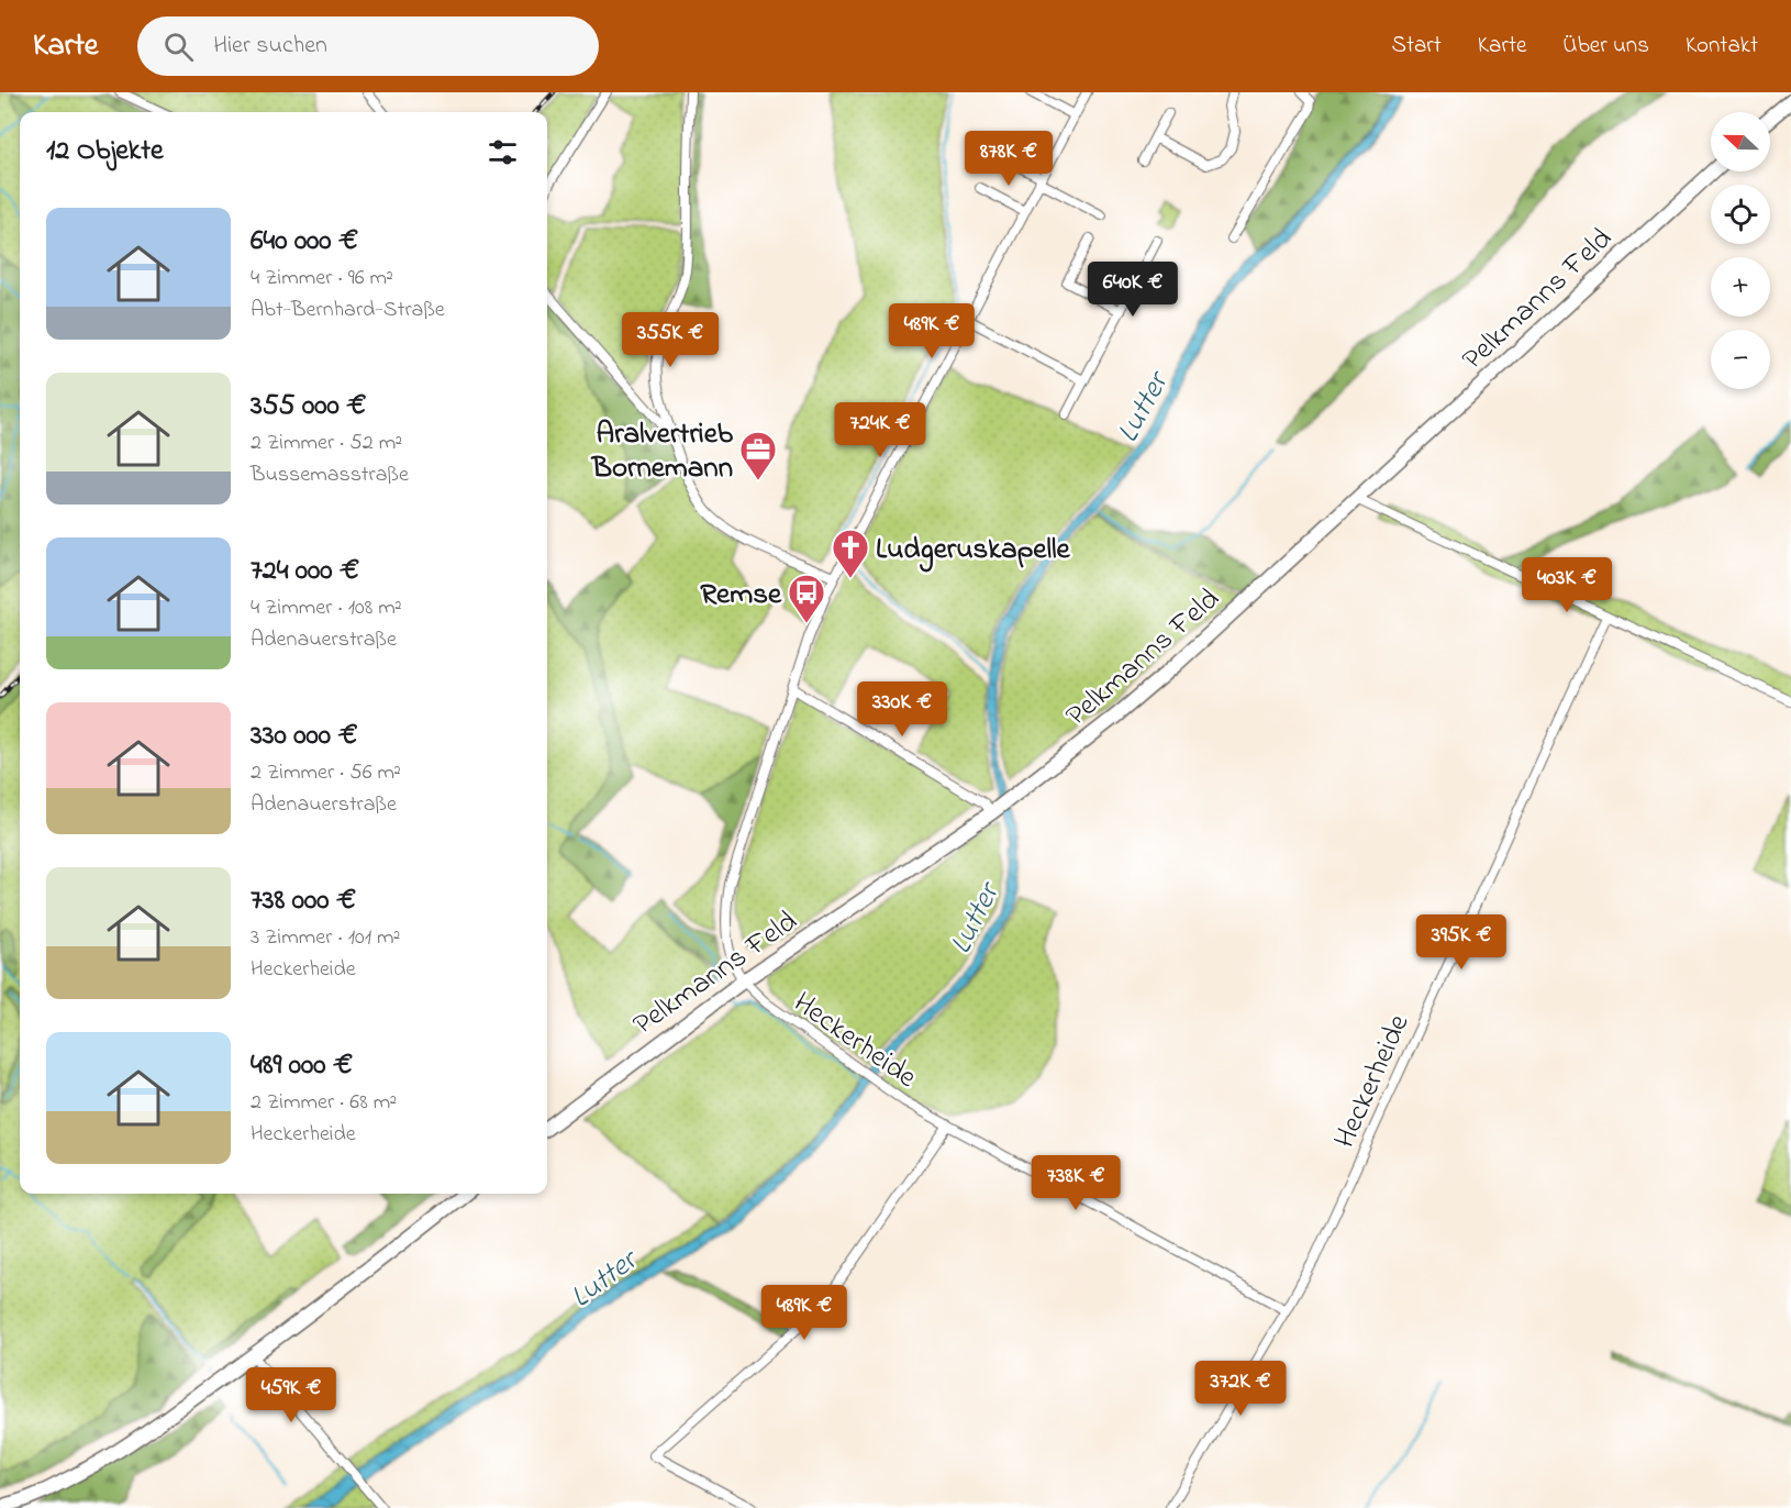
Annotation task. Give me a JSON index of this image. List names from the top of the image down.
{
  "streets": {
    "main road": ["Pelkmanns Feld"],
    "street": ["Heckerheide"]
  },
  "crossings": [
    ["Pelkmanns Feld", "Heckerheide"]
  ],
  "water": ["Lutter"],
  "places": {
    "office": ["Aralvertrieb Bornemann"],
    "church": ["Ludgeruskapelle"],
    "bus stop": ["Remse"]
  },
  "north": "left",
  "page": {
    "header": "Karte",
    "search": "Hier suchen",
    "nav": [
      "Start",
      "Karte",
      "Über uns",
      "Kontakt"
    ],
    "map_buttons": ["+", "−"],
    "heading": "12 Objekte",
    "price": [
      "878K €",
      "640K €",
      "489K €",
      "355K €",
      "724K €",
      "403K €",
      "330K €",
      "395K €",
      "738K €",
      "489K €",
      "372K €",
      "459K €"
    ],
    "list": [
      {
        "name": "640 000 €",
        "note": "4 Zimmer · 96 m² · Abt-Bernhard-Straße"
      },
      {
        "name": "355 000 €",
        "note": "2 Zimmer · 52 m² · Bussemasstraße"
      },
      {
        "name": "724 000 €",
        "note": "4 Zimmer · 108 m² · Adenauerstraße"
      },
      {
        "name": "330 000 €",
        "note": "2 Zimmer · 56 m² · Adenauerstraße"
      },
      {
        "name": "738 000 €",
        "note": "3 Zimmer · 101 m² · Heckerheide"
      },
      {
        "name": "489 000 €",
        "note": "2 Zimmer · 68 m² · Heckerheide"
      }
    ]
  }
}
